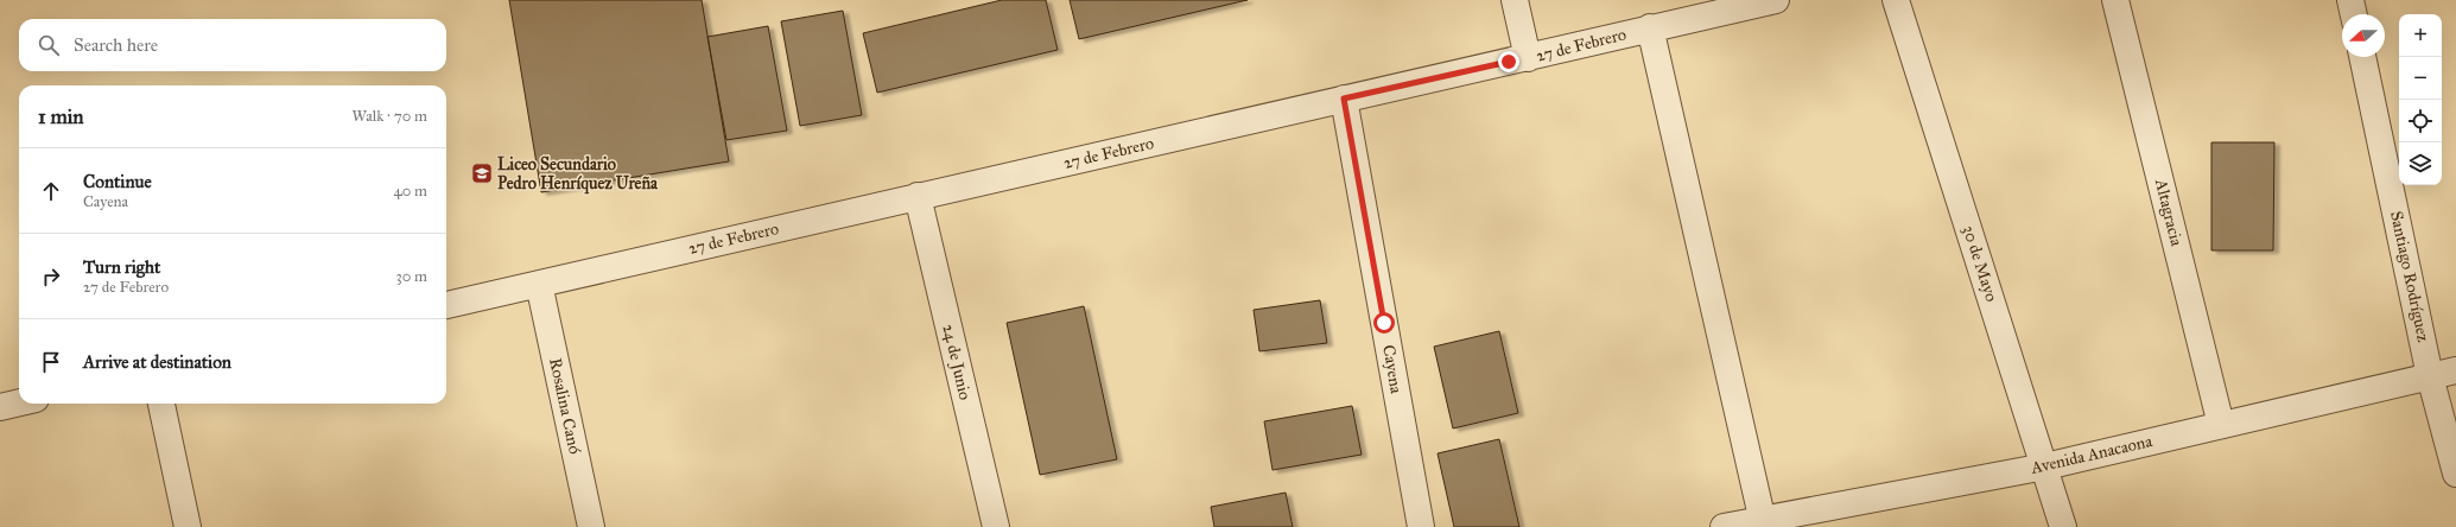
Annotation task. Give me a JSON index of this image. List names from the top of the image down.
{
  "streets": {
    "street": [
      "27 de Febrero",
      "Altagracia",
      "30 de Mayo",
      "Santiago Rodríguez",
      "24 de Junio",
      "Cayena",
      "Rosalina Canó",
      "Avenida Anacaona"
    ]
  },
  "crossings": [
    ["27 de Febrero", "24 de Junio"],
    ["27 de Febrero", "Cayena"],
    ["27 de Febrero", "Rosalina Canó"],
    ["Altagracia", "Avenida Anacaona"],
    ["30 de Mayo", "Avenida Anacaona"],
    ["Santiago Rodríguez", "Avenida Anacaona"]
  ],
  "places": {
    "school or university": ["Liceo Secundario Pedro Henríquez Ureña"]
  },
  "north": "left",
  "page": {
    "map_buttons": ["+", "−"],
    "search": "Search here",
    "heading": ["1 min", "Walk · 70 m"],
    "list": [
      ["Continue", "Cayena", "40 m"],
      ["Turn right", "27 de Febrero", "30 m"],
      "Arrive at destination"
    ]
  }
}
